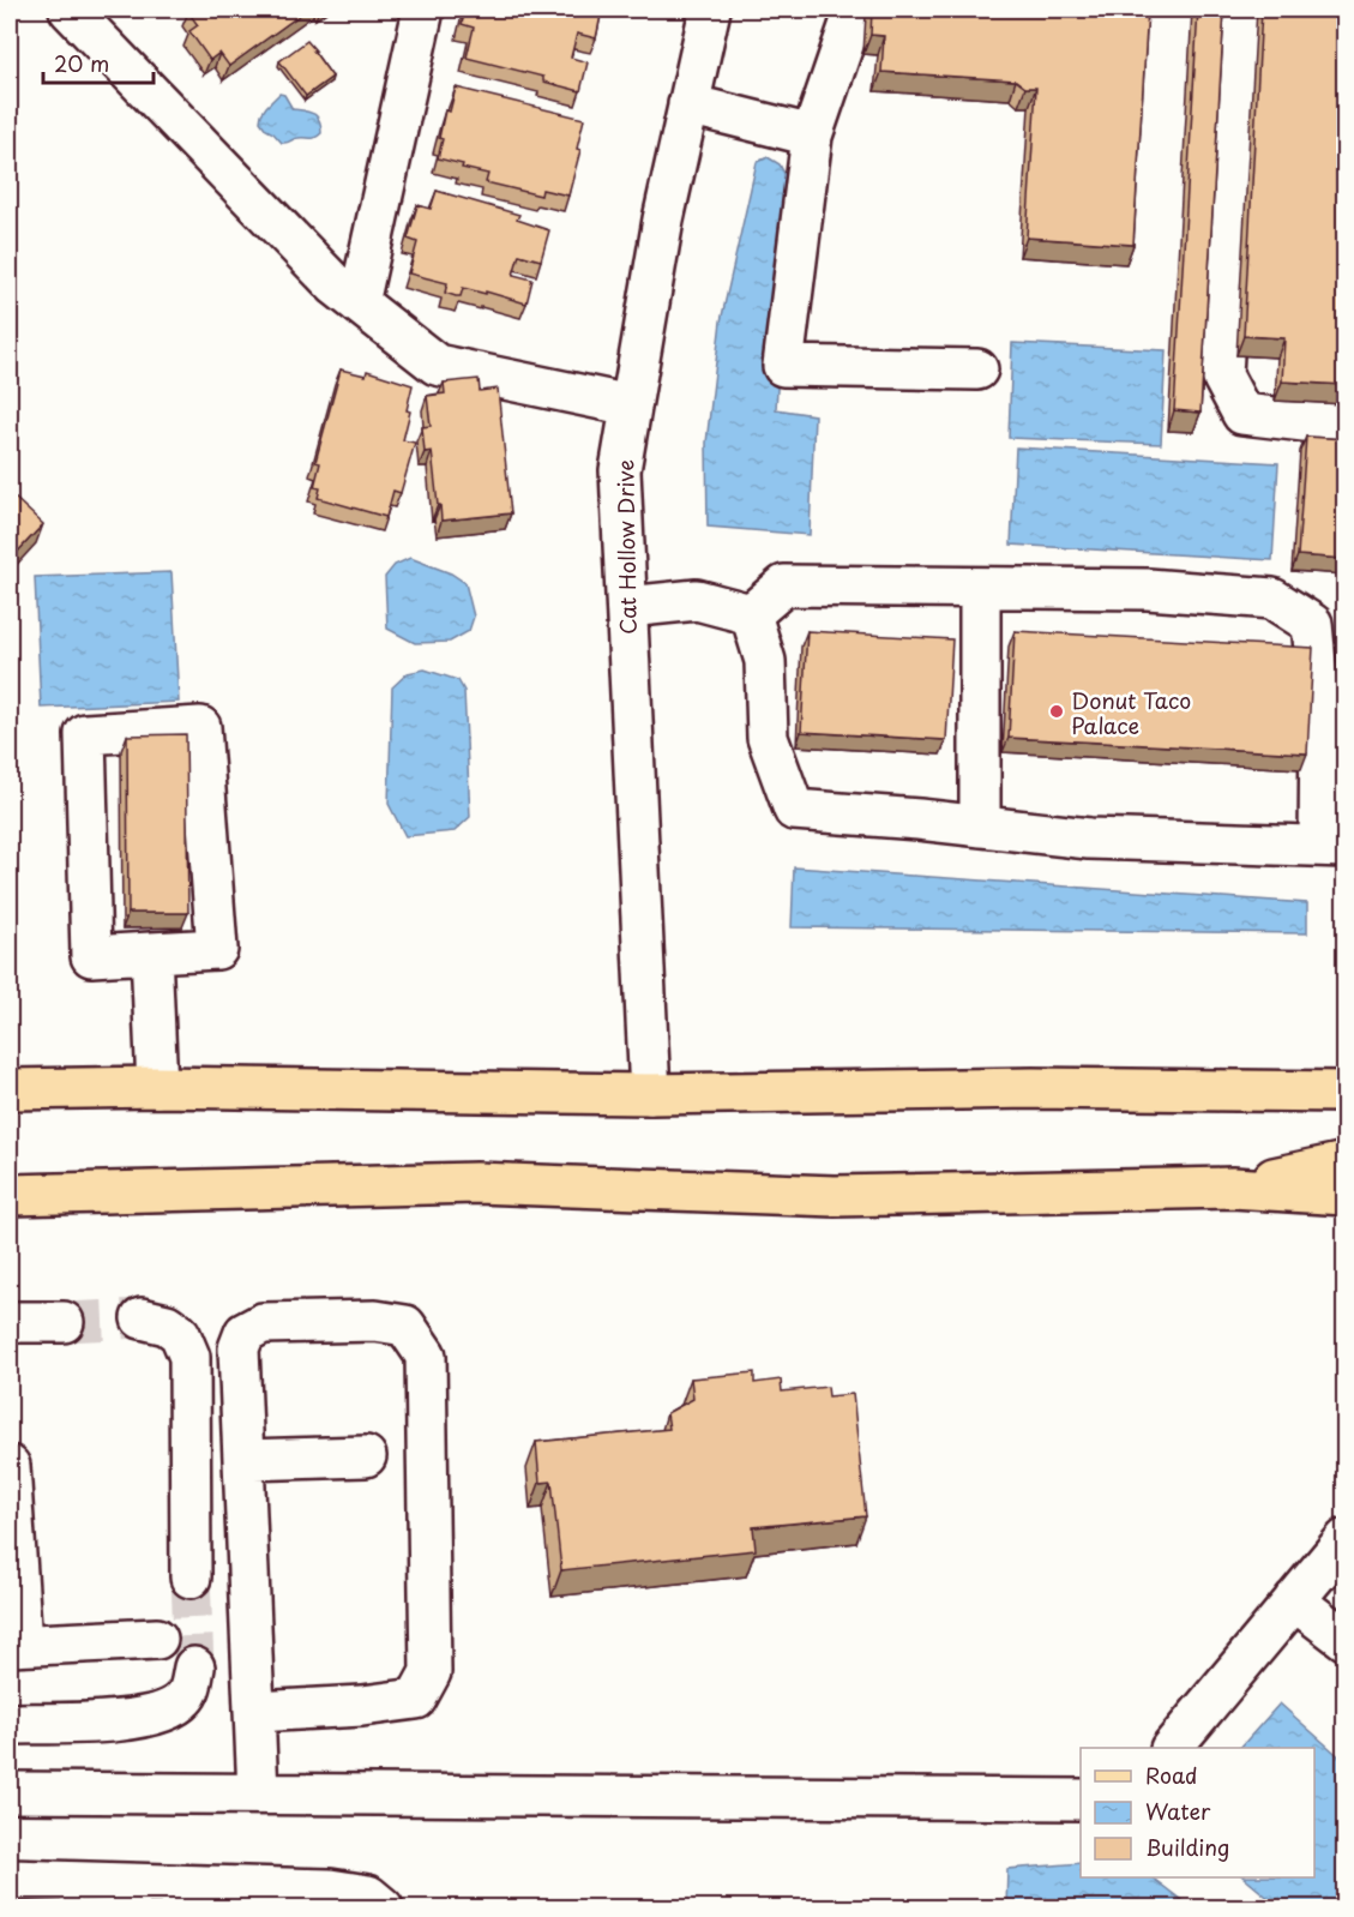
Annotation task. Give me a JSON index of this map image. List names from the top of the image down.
{
  "streets": {
    "street": ["Cat Hollow Drive"]
  },
  "places": ["Donut Taco Palace"],
  "legend": ["Road", "Water", "Building"],
  "scale_bar": "20 m"
}
